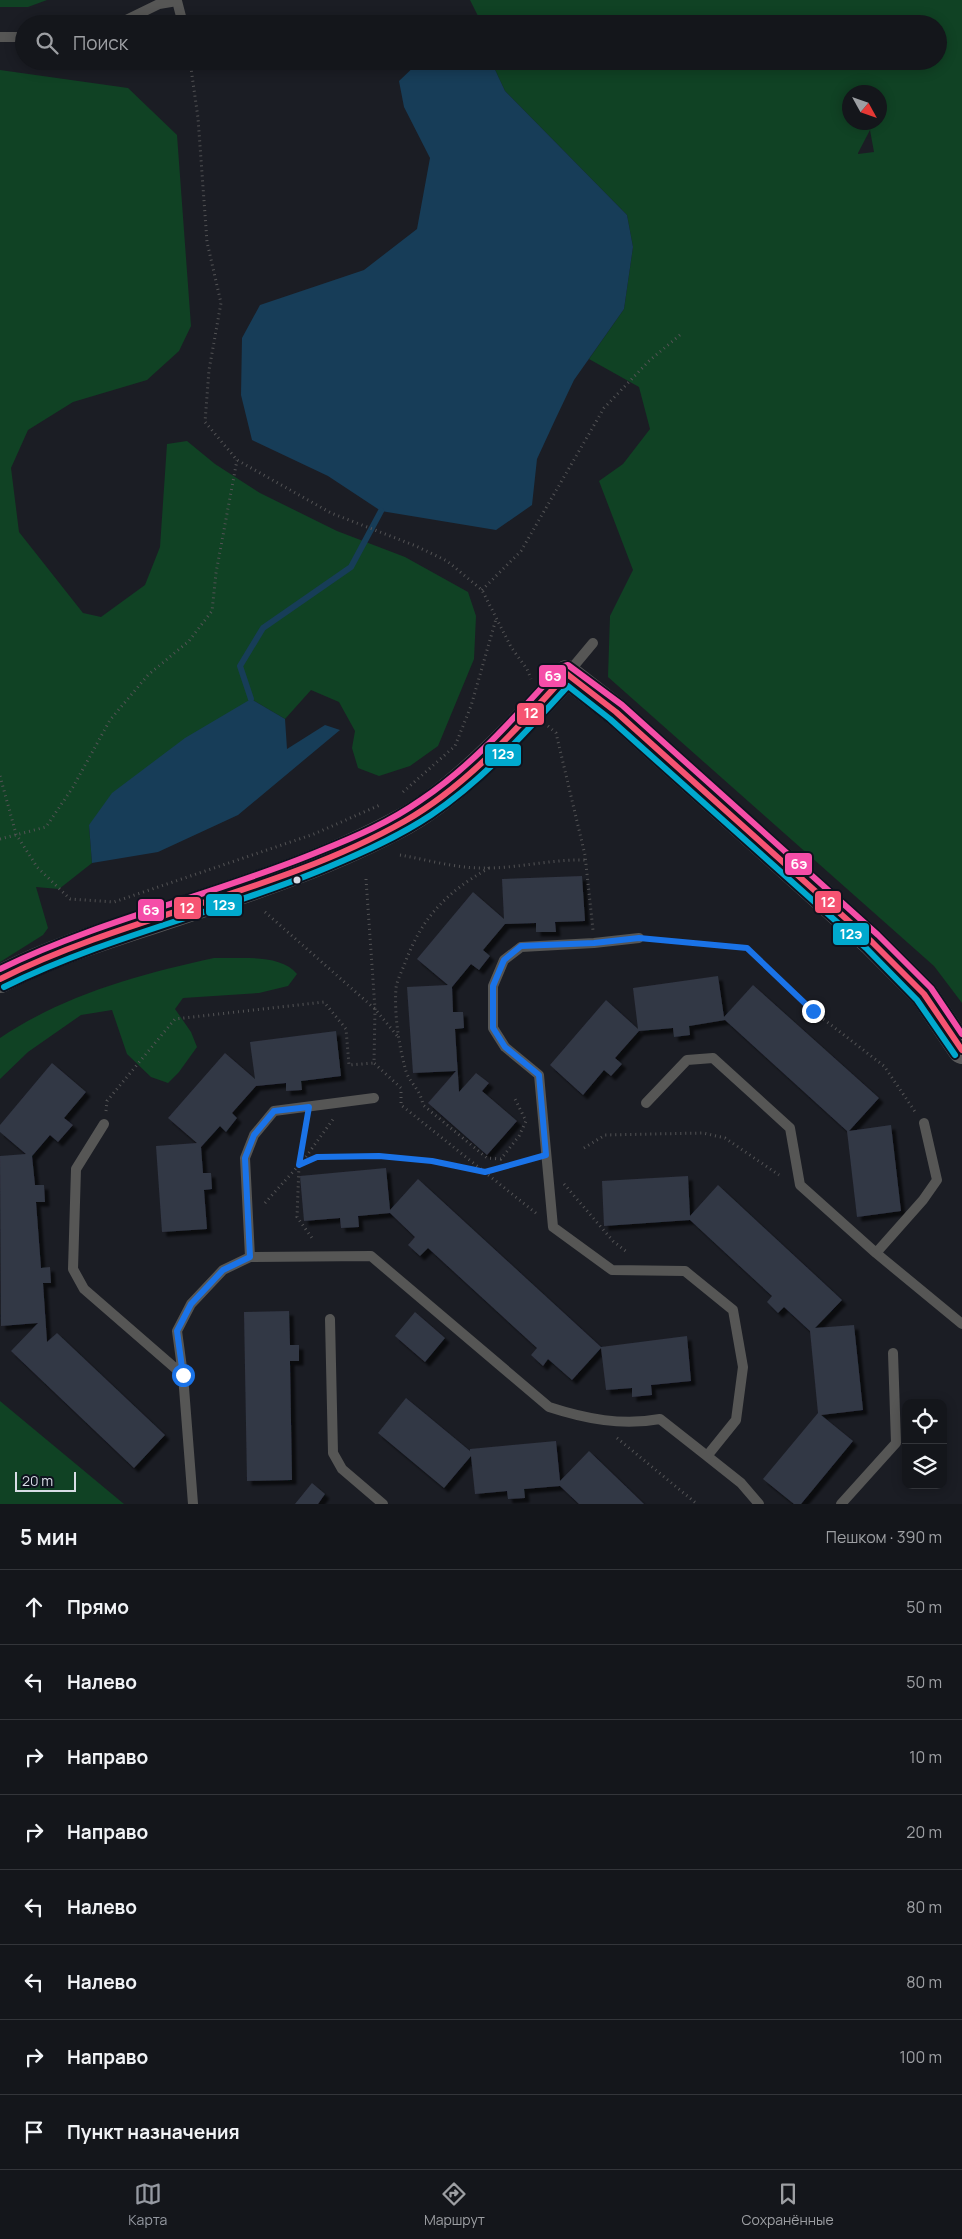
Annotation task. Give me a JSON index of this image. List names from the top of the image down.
{
  "lines": ["transit line 6э", "transit line 12", "transit line 12э"],
  "scale_bar": "20 m",
  "north": "bottom right",
  "page": {
    "search": "Поиск",
    "scale": "20 m",
    "heading": ["5 мин", "Пешком · 390 m"],
    "list": [
      ["Прямо", "50 m"],
      ["Налево", "50 m"],
      ["Направо", "10 m"],
      ["Направо", "20 m"],
      ["Налево", "80 m"],
      ["Налево", "80 m"],
      ["Направо", "100 m"],
      "Пункт назначения"
    ],
    "nav": ["Карта", "Маршрут", "Сохранённые"]
  }
}
